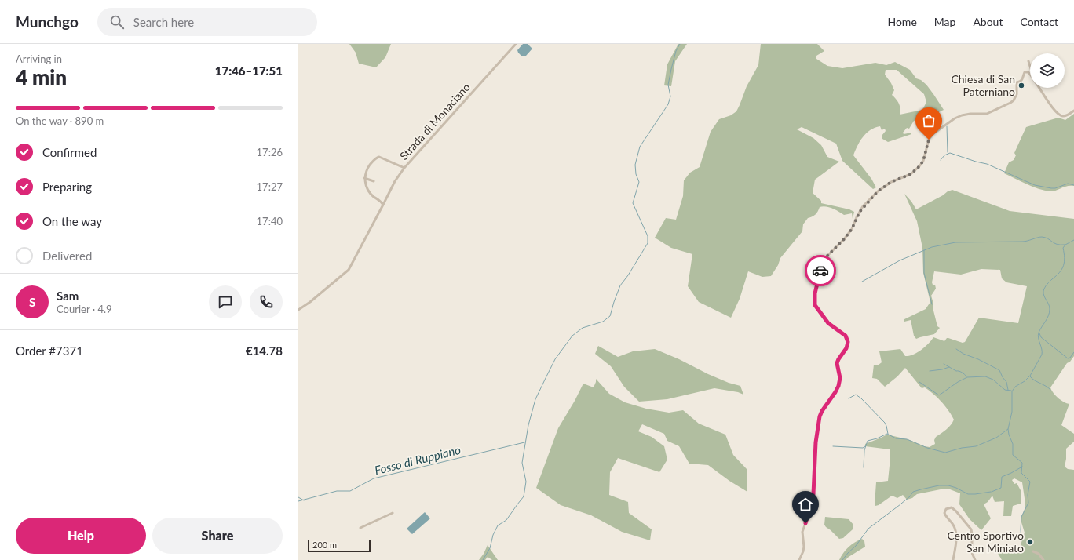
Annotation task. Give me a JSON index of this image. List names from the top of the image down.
{
  "streets": {
    "street": ["Strada di Monaciano"]
  },
  "water": ["Fosso di Ruppiano"],
  "places": ["Chiesa di San Paterniano", "Centro Sportivo San Miniato"],
  "scale_bar": "200 m",
  "page": {
    "header": "Munchgo",
    "search": "Search here",
    "nav": [
      "Home",
      "Map",
      "About",
      "Contact"
    ],
    "heading": ["4 min", "Arriving in", "17:46–17:51"],
    "panel": [
      "Sam",
      "Courier · 4.9",
      "Order #7371",
      "€14.78"
    ],
    "bar": "On the way · 890 m",
    "list": [
      ["Confirmed", "17:26"],
      ["Preparing", "17:27"],
      ["On the way", "17:40"],
      "Delivered"
    ],
    "round": "S",
    "buttons": ["Help", "Share"],
    "scale": "200 m"
  }
}
